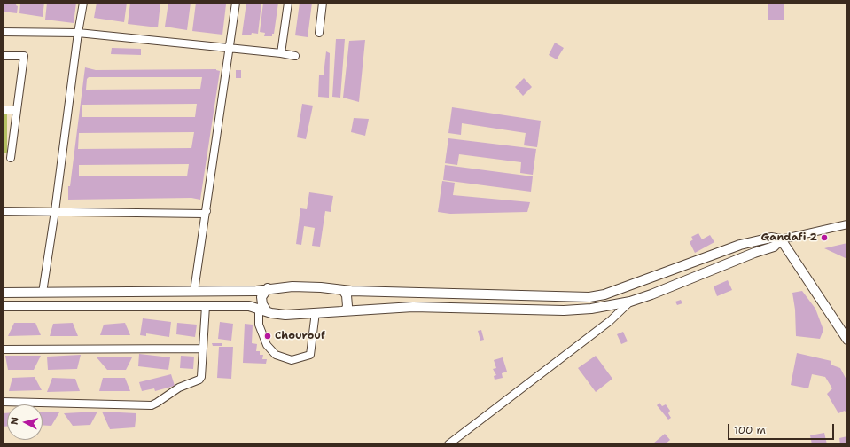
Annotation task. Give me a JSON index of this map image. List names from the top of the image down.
{
  "places": ["Gandafi 2", "Chourouf"],
  "scale_bar": "100 m",
  "north": "left"
}
